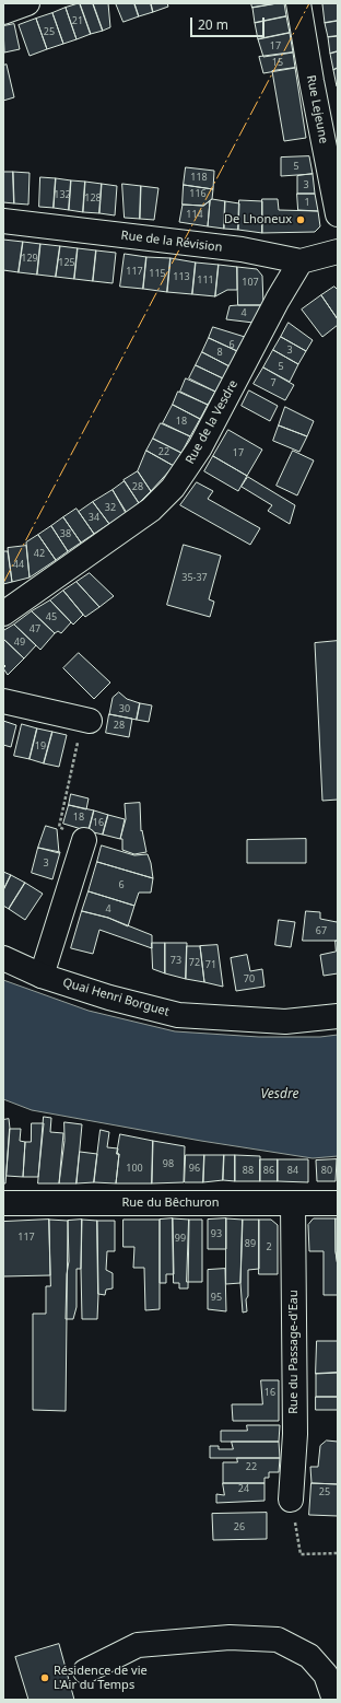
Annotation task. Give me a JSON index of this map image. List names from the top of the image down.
{
  "streets": {
    "street": [
      "Rue Lejeune",
      "Rue de la Révision",
      "Rue de la Vesdre",
      "Quai Henri Borguet",
      "Rue du Bêchuron",
      "Rue du Passage-d'Eau"
    ]
  },
  "crossings": [
    ["Rue de la Révision", "Rue de la Vesdre"],
    ["Rue du Bêchuron", "Rue du Passage-d'Eau"]
  ],
  "water": ["Vesdre"],
  "places": ["De Lhoneux", "Résidence de vie L'Air du Temps"],
  "house_numbers": [
    "21",
    "25",
    "17",
    "15",
    "5",
    "118",
    "3",
    "116",
    "132",
    "128",
    "1",
    "114",
    "129",
    "125",
    "117",
    "115",
    "113",
    "111",
    "107",
    "4",
    "6",
    "3",
    "8",
    "5",
    "7",
    "18",
    "22",
    "17",
    "28",
    "32",
    "34",
    "38",
    "42",
    "44",
    "35-37",
    "45",
    "47",
    "49",
    "30",
    "28",
    "19",
    "18",
    "16",
    "3",
    "6",
    "4",
    "67",
    "73",
    "72",
    "71",
    "70",
    "98",
    "100",
    "96",
    "88",
    "86",
    "84",
    "80",
    "93",
    "117",
    "99",
    "89",
    "2",
    "95",
    "16",
    "22",
    "24",
    "25",
    "26"
  ],
  "scale_bar": "20 m"
}
